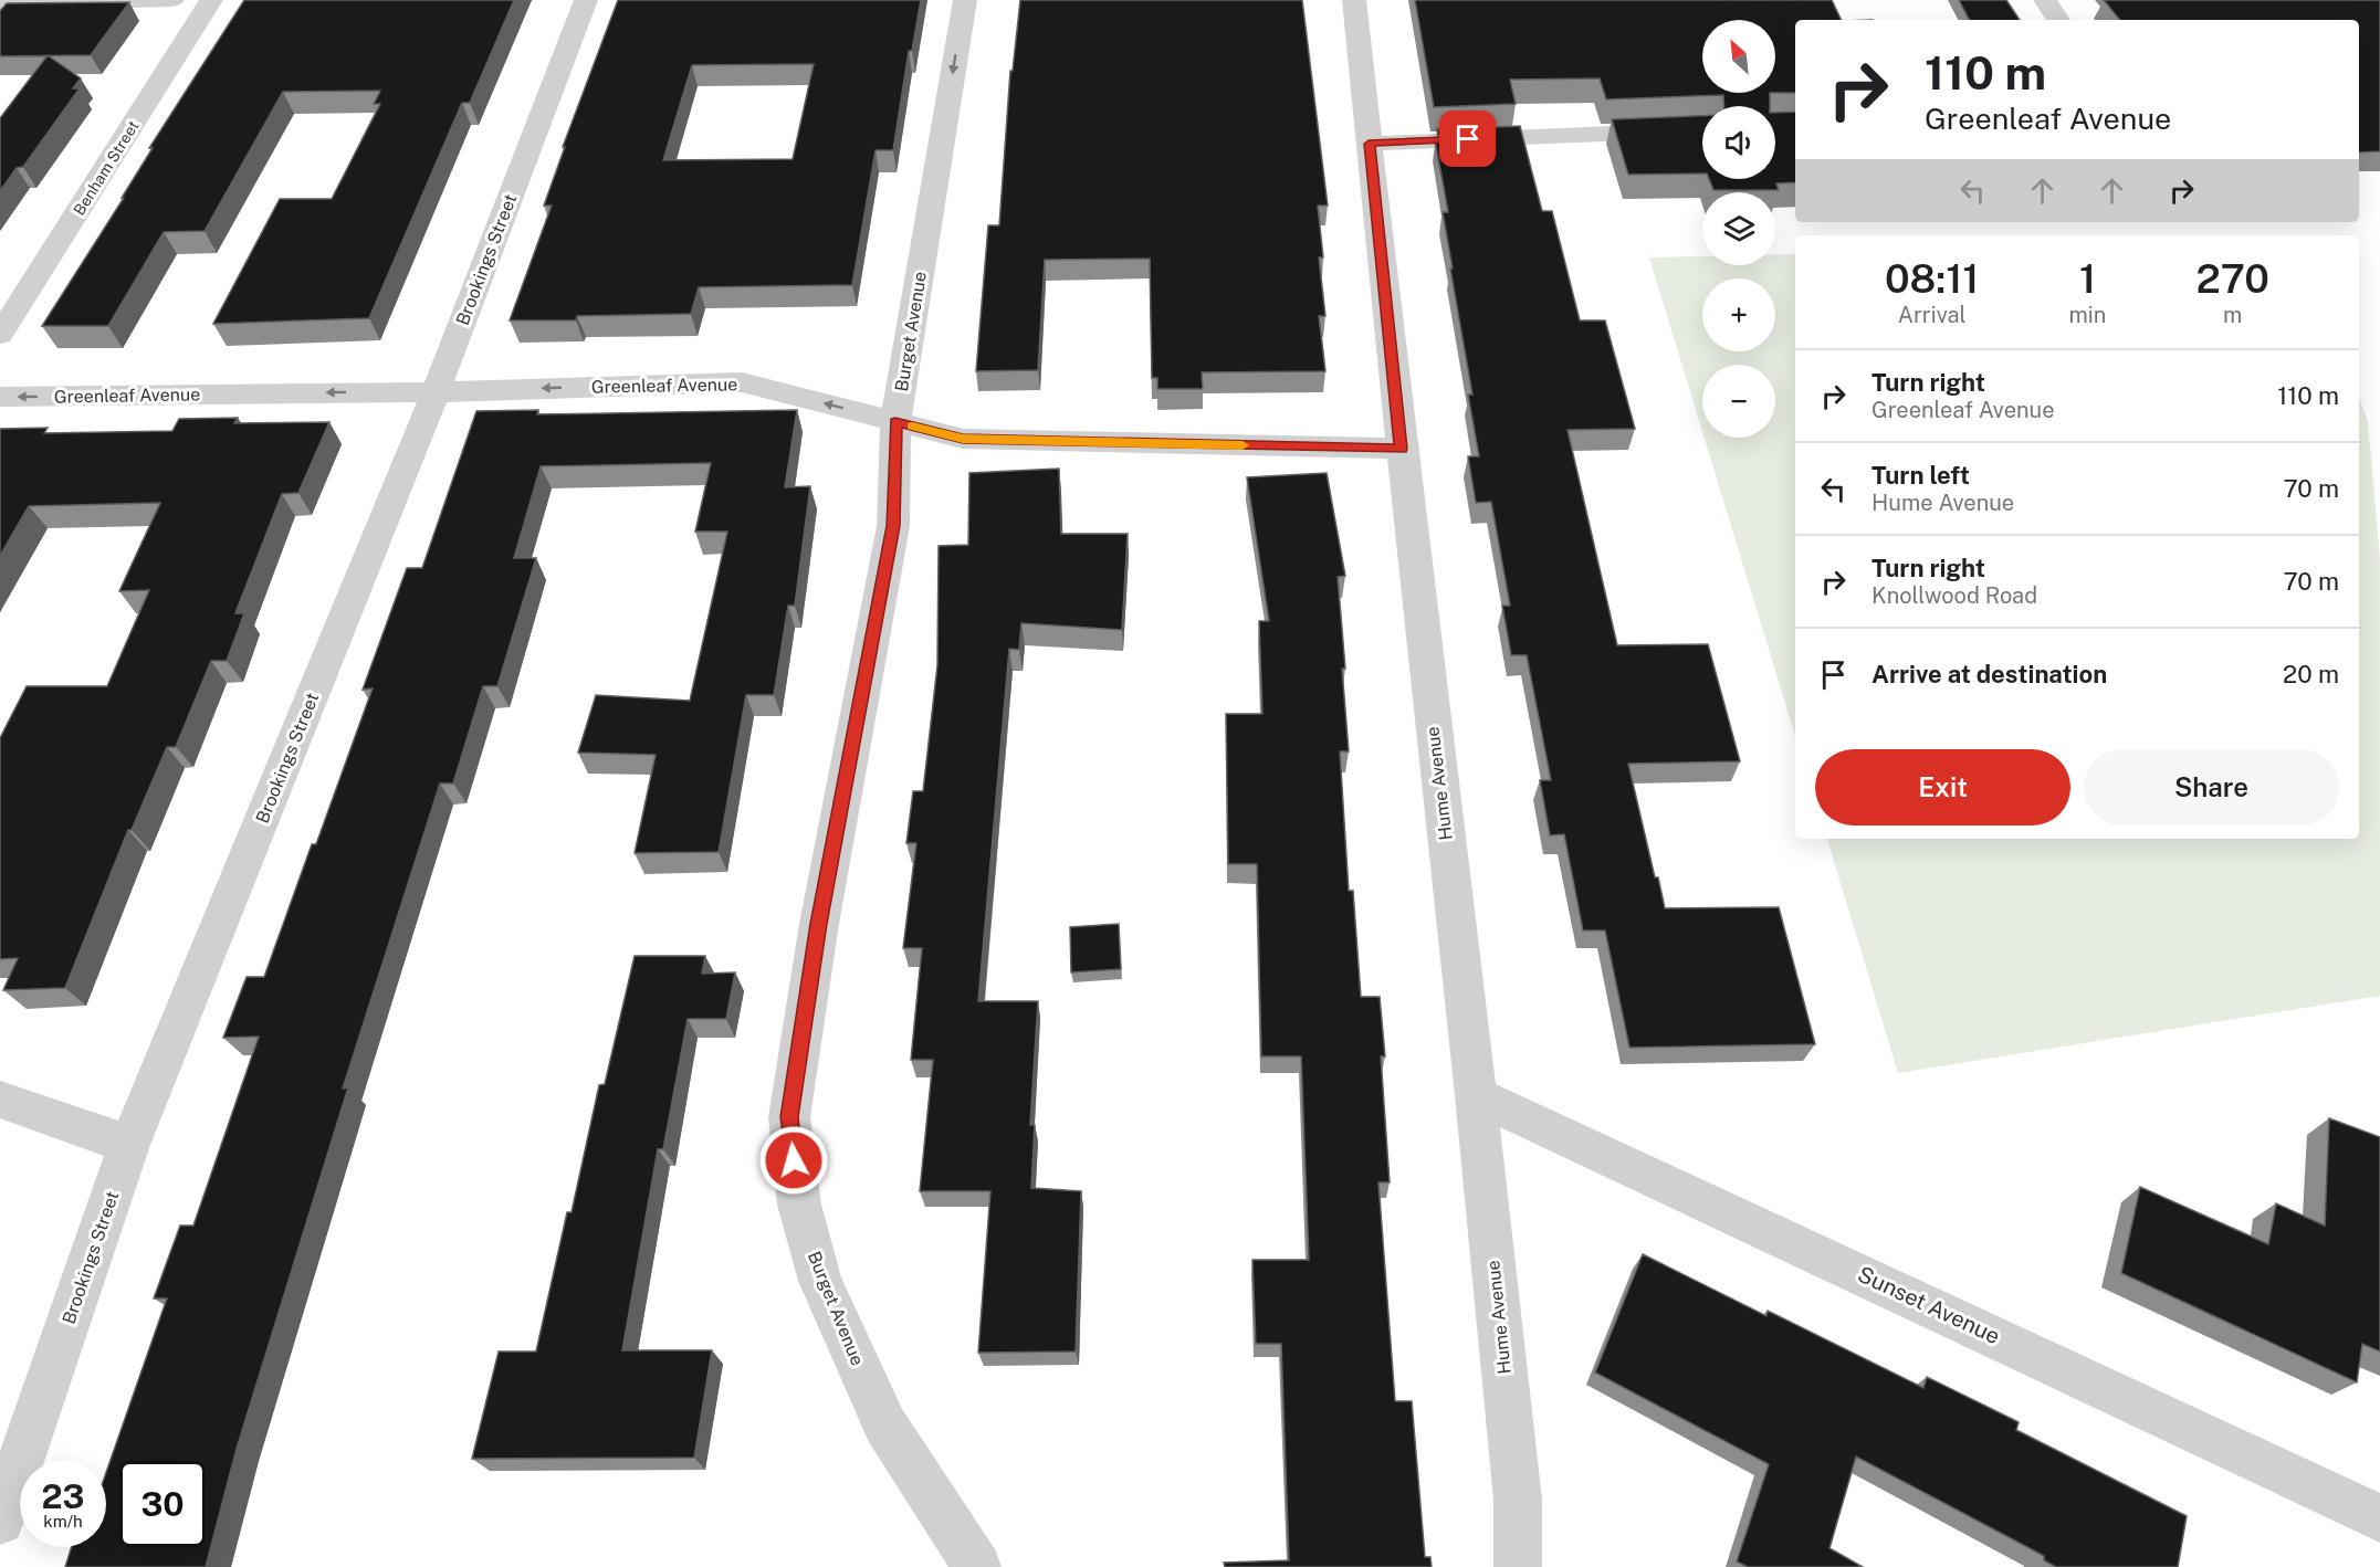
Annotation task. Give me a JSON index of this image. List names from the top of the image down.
{
  "streets": {
    "street": [
      "Benham Street",
      "Brookings Street",
      "Burget Avenue",
      "Greenleaf Avenue",
      "Hume Avenue",
      "Sunset Avenue"
    ]
  },
  "crossings": [
    ["Brookings Street", "Greenleaf Avenue"],
    ["Burget Avenue", "Greenleaf Avenue"],
    ["Greenleaf Avenue", "Hume Avenue"],
    ["Hume Avenue", "Sunset Avenue"]
  ],
  "one_way": ["Greenleaf Avenue"],
  "north": "top left",
  "page": {
    "map_buttons": ["+", "−"],
    "turn": ["110 m", "Greenleaf Avenue"],
    "eta": [
      "08:11",
      "Arrival",
      "1",
      "min",
      "270",
      "m"
    ],
    "list": [
      {
        "name": "Turn right",
        "note": "Greenleaf Avenue",
        "value": "110 m"
      },
      {
        "name": "Turn left",
        "note": "Hume Avenue",
        "value": "70 m"
      },
      {
        "name": "Turn right",
        "note": "Knollwood Road",
        "value": "70 m"
      },
      {
        "name": "Arrive at destination",
        "value": "20 m"
      }
    ],
    "buttons": ["Exit", "Share"],
    "speed": "23 km/h",
    "limit": "30"
  }
}
